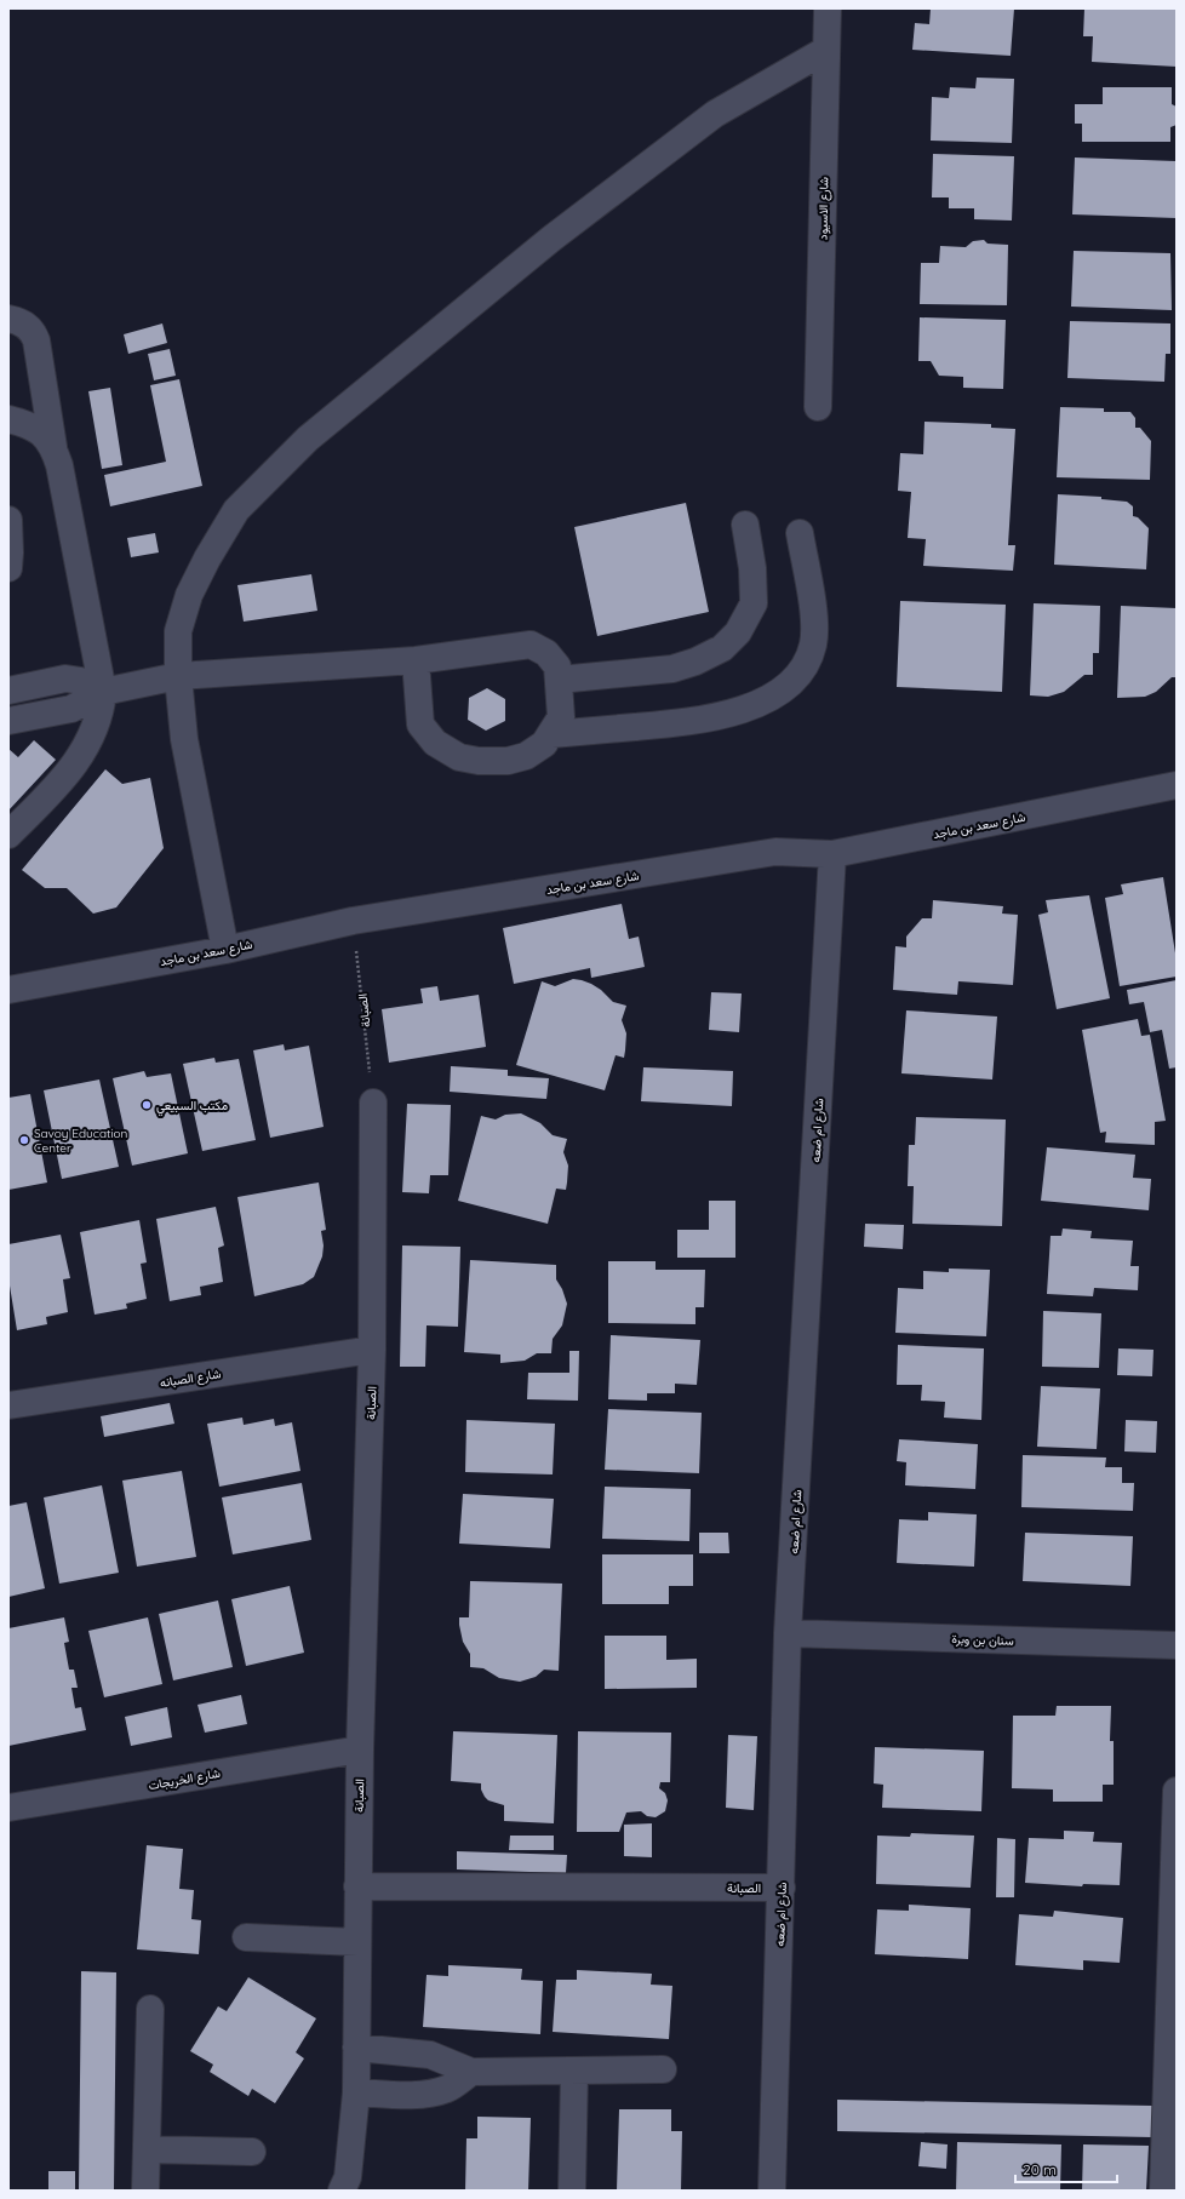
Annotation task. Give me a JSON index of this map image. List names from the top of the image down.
{
  "streets": {
    "street": [
      "شارع الاسيود",
      "شارع سعد بن ماجد",
      "الصبانة",
      "شارع ام ضعه",
      "شارع الصبانه",
      "سنان بن وبرة",
      "شارع الخريجات"
    ]
  },
  "crossings": [
    ["شارع سعد بن ماجد", "الصبانة"],
    ["شارع سعد بن ماجد", "شارع ام ضعه"],
    ["الصبانة", "شارع ام ضعه"],
    ["الصبانة", "شارع الصبانه"],
    ["الصبانة", "شارع الخريجات"],
    ["شارع ام ضعه", "سنان بن وبرة"]
  ],
  "places": ["مكتب السبيعي", "Savoy Education Center"],
  "scale_bar": "20 m"
}
